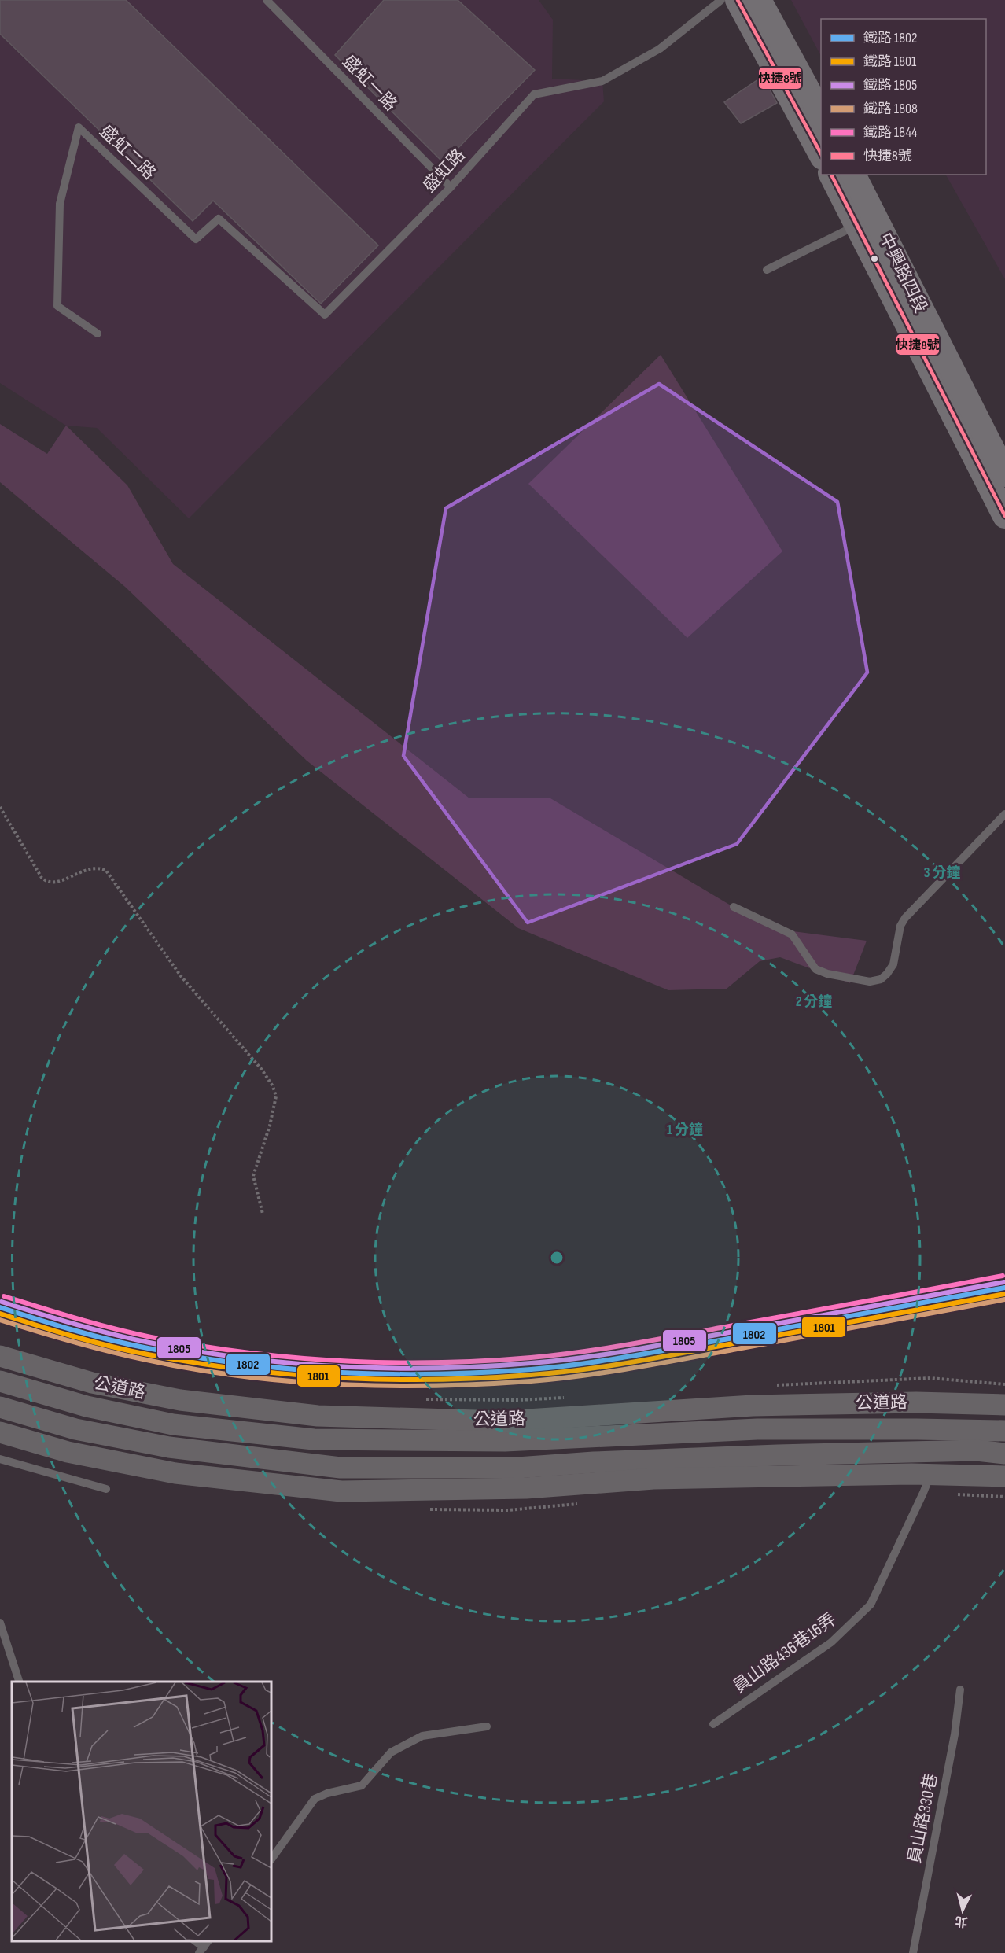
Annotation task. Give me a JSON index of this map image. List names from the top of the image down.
{
  "streets": {
    "main road": ["中興路四段"],
    "street": ["公道路"],
    "lane": [
      "盛虹一路",
      "盛虹二路",
      "盛虹路",
      "員山路436巷16弄",
      "員山路330巷"
    ]
  },
  "crossings": [
    ["盛虹一路", "盛虹路"],
    ["盛虹二路", "盛虹路"]
  ],
  "lines": [
    "transit line 快捷8號",
    "rail line 1844",
    "rail line 1805",
    "rail line 1802",
    "rail line 1801",
    "rail line 1808"
  ],
  "legend": [
    "鐵路 1802",
    "鐵路 1801",
    "鐵路 1805",
    "鐵路 1808",
    "鐵路 1844",
    "快捷8號"
  ],
  "north": "bottom",
  "rings": ["3 分鐘", "2 分鐘", "1 分鐘"]
}
